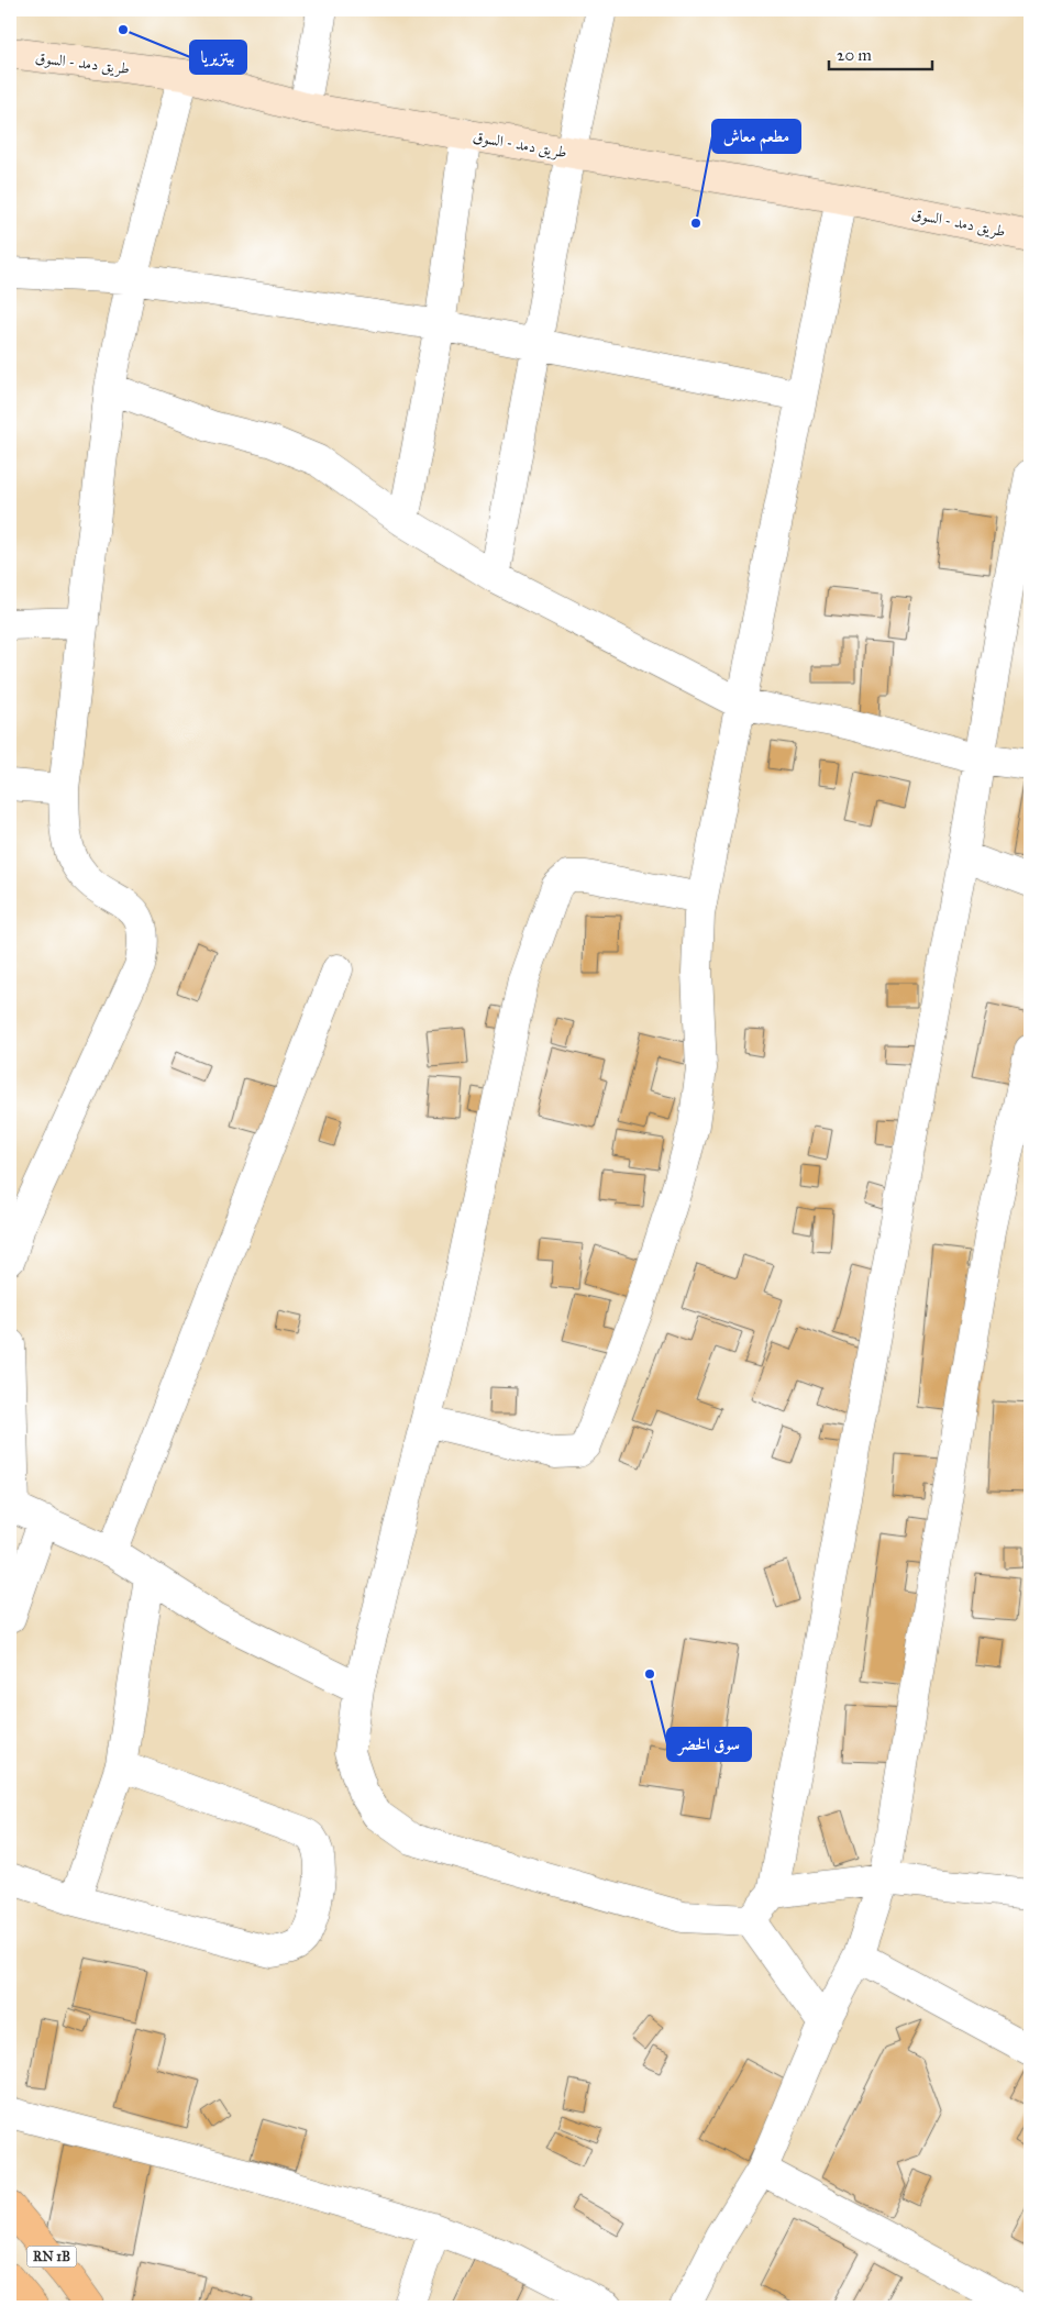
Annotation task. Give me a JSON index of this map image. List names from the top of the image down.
{
  "streets": {
    "main road": ["طريق دمد - السوق", "RN 1B"]
  },
  "places": ["بيتزيريا", "مطعم معاش", "سوق الخضر"],
  "scale_bar": "20 m"
}
